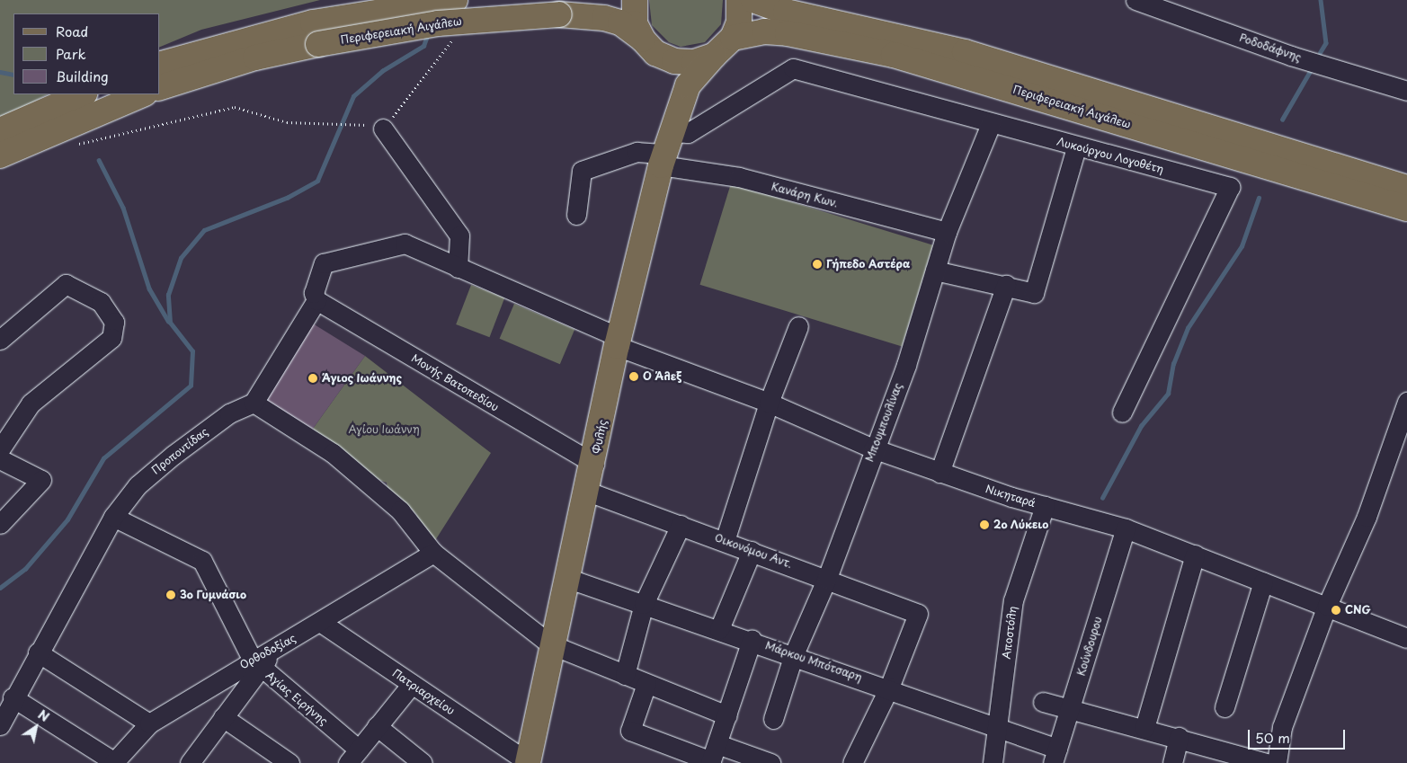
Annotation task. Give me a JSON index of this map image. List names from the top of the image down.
{
  "streets": {
    "main road": ["Περιφερειακή Αιγάλεω", "Φυλής"],
    "street": [
      "Ροδοδάφνης",
      "Λυκούργου Λογοθέτη",
      "Κανάρη Κων.",
      "Μονής Βατοπεδίου",
      "Μπουμπουλίνας",
      "Προποντίδας",
      "Νικηταρά",
      "Οικονόμου Αντ.",
      "Αποστόλη",
      "Κούνδουρου",
      "Ορθοδοξίας",
      "Μάρκου Μπότσαρη",
      "Πατριαρχείου",
      "Αγίας Ειρήνης"
    ]
  },
  "crossings": [
    ["Περιφερειακή Αιγάλεω", "Φυλής"],
    ["Λυκούργου Λογοθέτη", "Κανάρη Κων."],
    ["Λυκούργου Λογοθέτη", "Μπουμπουλίνας"],
    ["Λυκούργου Λογοθέτη", "Φυλής"],
    ["Κανάρη Κων.", "Μπουμπουλίνας"],
    ["Κανάρη Κων.", "Φυλής"],
    ["Μονής Βατοπεδίου", "Φυλής"],
    ["Μονής Βατοπεδίου", "Νικηταρά"],
    ["Μπουμπουλίνας", "Νικηταρά"],
    ["Μπουμπουλίνας", "Οικονόμου Αντ."],
    ["Μπουμπουλίνας", "Μάρκου Μπότσαρη"],
    ["Φυλής", "Νικηταρά"],
    ["Φυλής", "Οικονόμου Αντ."],
    ["Φυλής", "Μάρκου Μπότσαρη"],
    ["Φυλής", "Πατριαρχείου"],
    ["Προποντίδας", "Αγίας Ειρήνης"],
    ["Νικηταρά", "Αποστόλη"],
    ["Νικηταρά", "Κούνδουρου"],
    ["Οικονόμου Αντ.", "Μάρκου Μπότσαρη"],
    ["Αποστόλη", "Μάρκου Μπότσαρη"],
    ["Κούνδουρου", "Μάρκου Μπότσαρη"],
    ["Ορθοδοξίας", "Πατριαρχείου"],
    ["Ορθοδοξίας", "Αγίας Ειρήνης"]
  ],
  "parks": ["Αγίου Ιωάννη"],
  "places": [
    "Γήπεδο Αστέρα",
    "Ο Άλεξ",
    "Άγιος Ιωάννης",
    "2ο Λύκειο",
    "3ο Γυμνάσιο",
    "CNG"
  ],
  "legend": ["Road", "Park", "Building"],
  "scale_bar": "50 m",
  "north": "top right"
}
